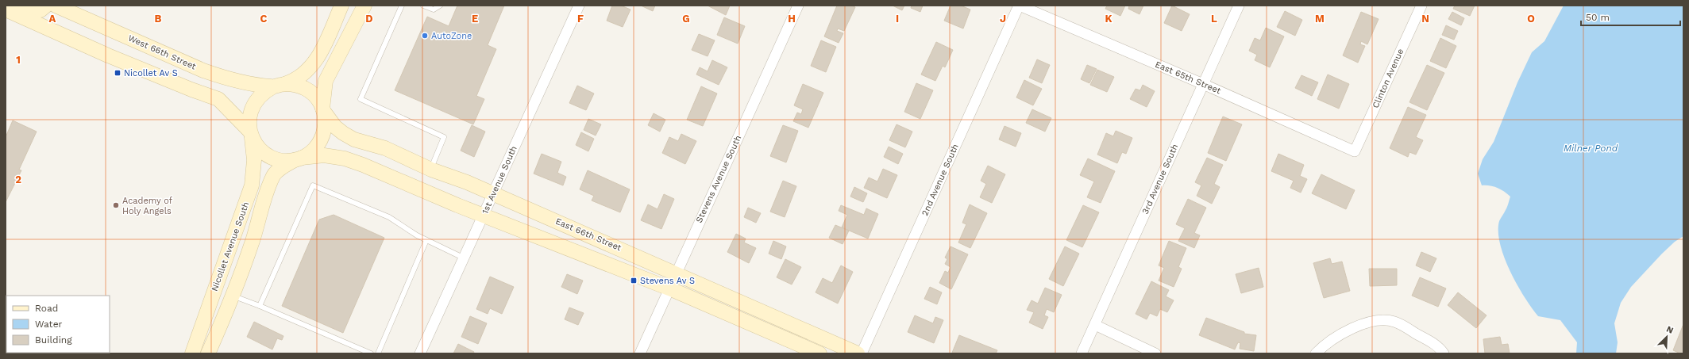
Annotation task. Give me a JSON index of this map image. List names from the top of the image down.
{
  "streets": {
    "main road": ["West 66th Street", "East 66th Street", "Nicollet Avenue South"],
    "street": [
      "East 65th Street",
      "Clinton Avenue",
      "Stevens Avenue South",
      "3rd Avenue South",
      "1st Avenue South",
      "2nd Avenue South"
    ]
  },
  "crossings": [
    ["West 66th Street", "East 66th Street"],
    ["West 66th Street", "Nicollet Avenue South"],
    ["East 65th Street", "Clinton Avenue"],
    ["East 65th Street", "3rd Avenue South"],
    ["East 65th Street", "2nd Avenue South"],
    ["Stevens Avenue South", "East 66th Street"],
    ["1st Avenue South", "East 66th Street"],
    ["East 66th Street", "Nicollet Avenue South"]
  ],
  "water": ["Milner Pond"],
  "places": {
    "other": ["AutoZone", "Academy of Holy Angels"],
    "transit": ["Nicollet Av S", "Stevens Av S"]
  },
  "legend": ["Road", "Water", "Building"],
  "scale_bar": "50 m",
  "north": "top right",
  "grid": {
    "columns": [
      "A",
      "B",
      "C",
      "D",
      "E",
      "F",
      "G",
      "H",
      "I",
      "J",
      "K",
      "L",
      "M",
      "N",
      "O"
    ],
    "rows": ["1", "2"]
  }
}
